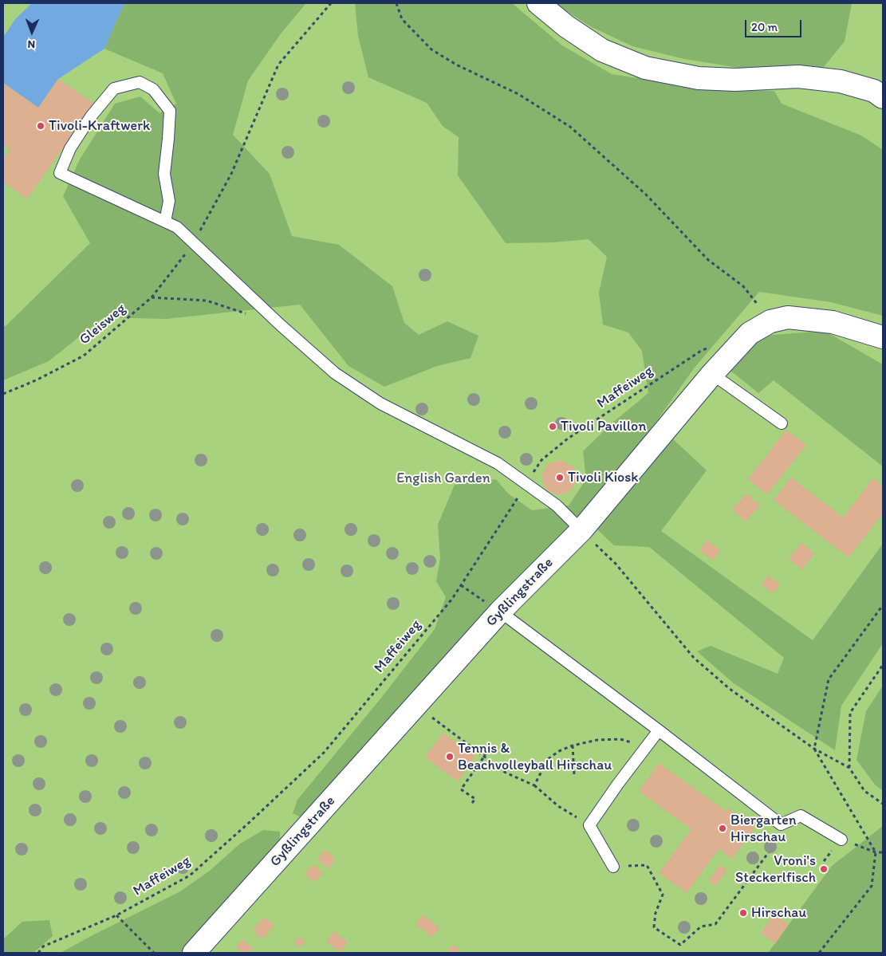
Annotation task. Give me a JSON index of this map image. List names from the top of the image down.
{
  "streets": {
    "main road": ["Gyßlingstraße"],
    "path": ["Gleisweg", "Maffeiweg"]
  },
  "parks": ["English Garden"],
  "places": [
    "Tivoli-Kraftwerk",
    "Tivoli Pavillon",
    "Tivoli Kiosk",
    "Tennis & Beachvolleyball Hirschau",
    "Biergarten Hirschau",
    "Vroni's Steckerlfisch",
    "Hirschau"
  ],
  "scale_bar": "20 m",
  "north": "bottom"
}
